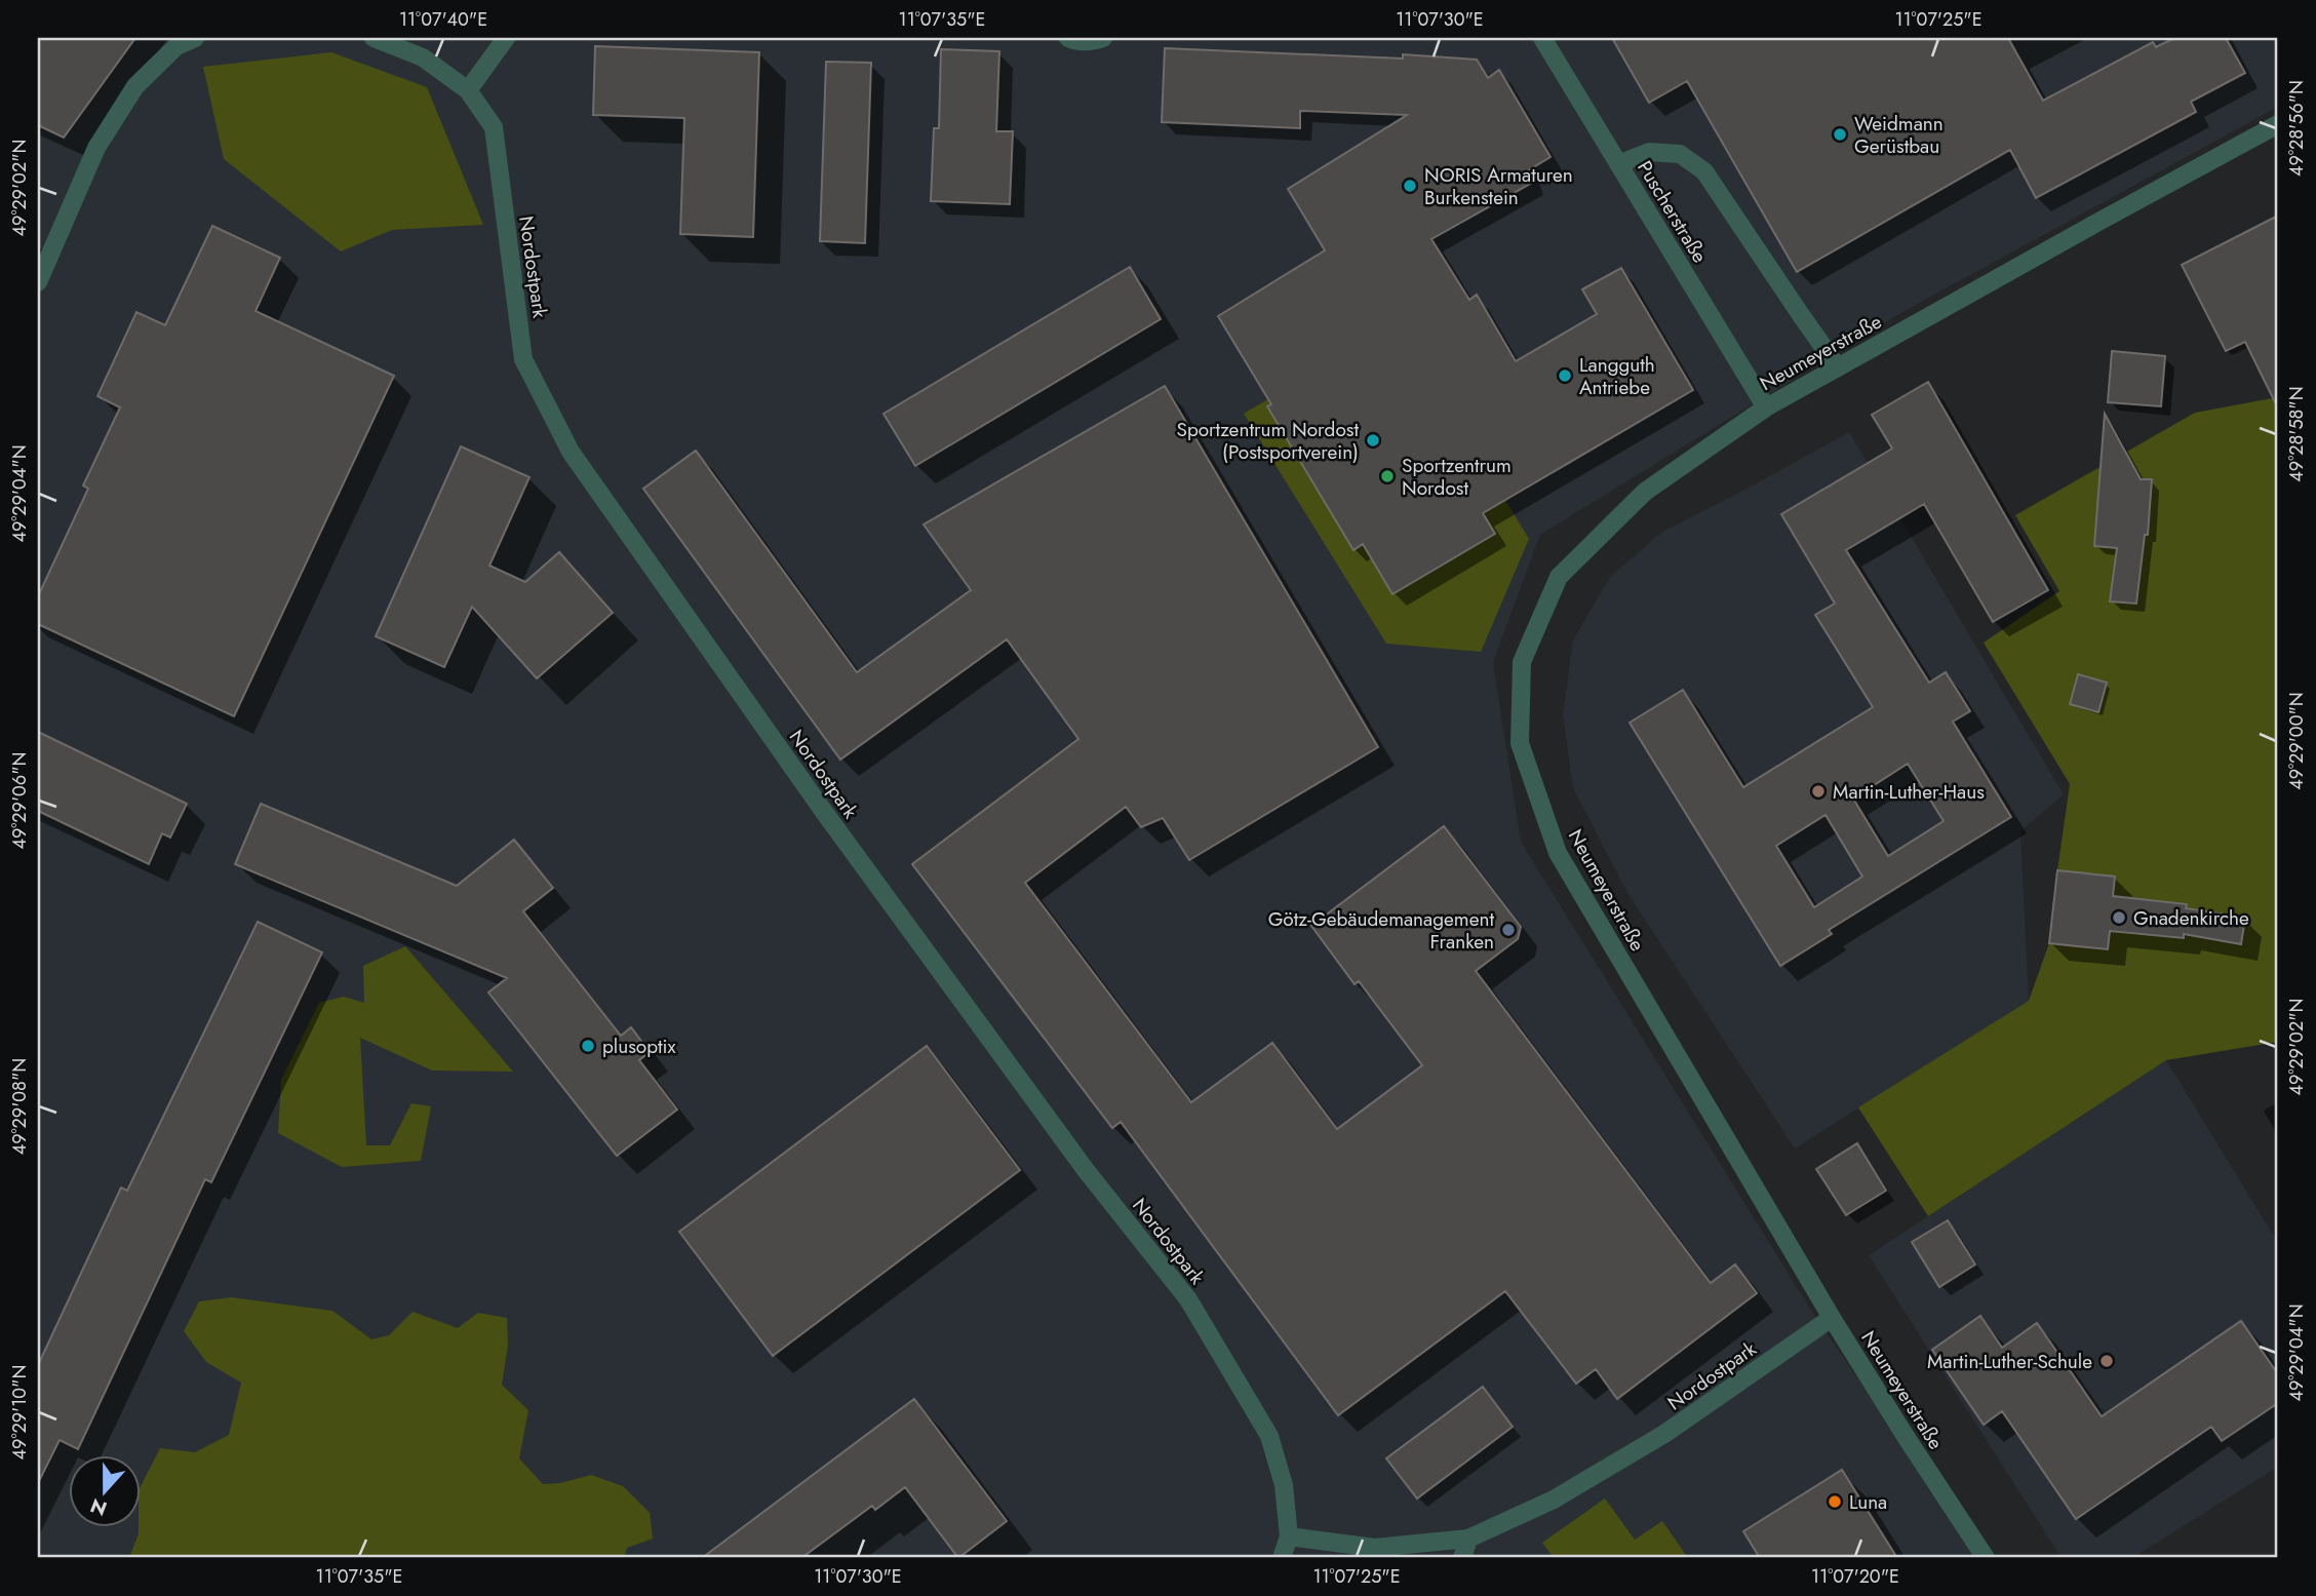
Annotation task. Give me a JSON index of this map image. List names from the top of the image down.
{
  "streets": {
    "street": ["Puscherstraße", "Nordostpark", "Neumeyerstraße"]
  },
  "crossings": [
    ["Puscherstraße", "Neumeyerstraße"],
    ["Nordostpark", "Neumeyerstraße"]
  ],
  "places": [
    "Weidmann Gerüstbau",
    "NORIS Armaturen Burkenstein",
    "Langguth Antriebe",
    "Sportzentrum Nordost (Postsportverein)",
    "Sportzentrum Nordost",
    "Martin-Luther-Haus",
    "Gnadenkirche",
    "Götz-Gebäudemanagement Franken",
    "plusoptix",
    "Martin-Luther-Schule",
    "Luna"
  ],
  "north": "bottom",
  "coordinates": [
    "11°07'40\"E",
    "11°07'35\"E",
    "11°07'30\"E",
    "11°07'25\"E",
    "49°28'56\"N",
    "49°29'02\"N",
    "49°28'58\"N",
    "49°29'04\"N",
    "49°29'00\"N",
    "49°29'06\"N",
    "49°29'08\"N",
    "49°29'10\"N",
    "11°07'20\"E"
  ]
}
